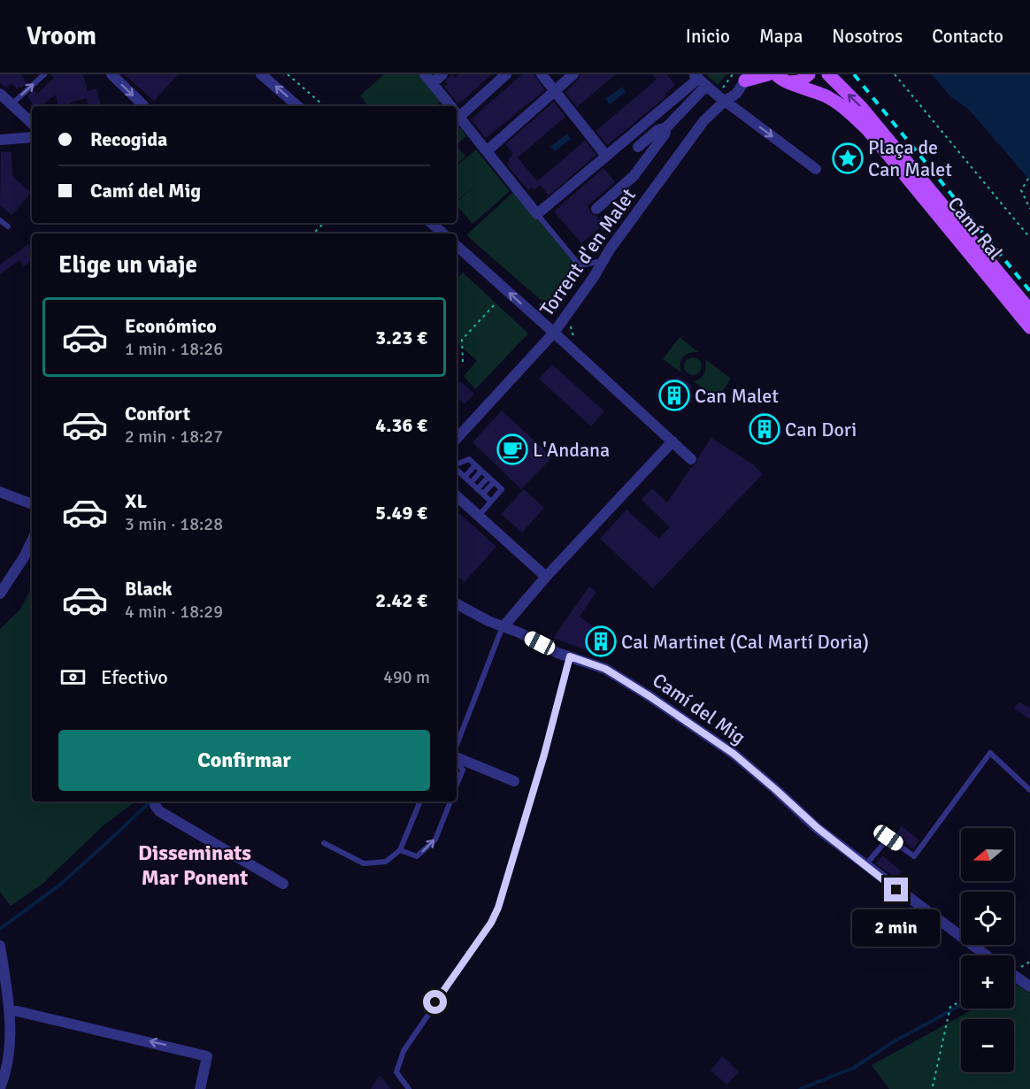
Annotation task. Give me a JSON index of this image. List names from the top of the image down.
{
  "streets": {
    "main road": ["Camí Ral"],
    "street": ["Torrent d'en Malet", "Camí del Mig"]
  },
  "districts": ["Disseminats Mar Ponent"],
  "places": {
    "place": ["Plaça de Can Malet"],
    "building": ["Can Malet", "Can Dori", "Cal Martinet (Cal Martí Doria)"],
    "cafe": ["L'Andana"]
  },
  "north": "left",
  "page": {
    "header": "Vroom",
    "nav": [
      "Inicio",
      "Mapa",
      "Nosotros",
      "Contacto"
    ],
    "banner": ["Recogida", "Camí del Mig"],
    "heading": "Elige un viaje",
    "list": [
      {
        "name": "Económico",
        "note": "1 min · 18:26",
        "value": "3.23 €"
      },
      {
        "name": "Confort",
        "note": "2 min · 18:27",
        "value": "4.36 €"
      },
      {
        "name": "XL",
        "note": "3 min · 18:28",
        "value": "5.49 €"
      },
      {
        "name": "Black",
        "note": "4 min · 18:29",
        "value": "2.42 €"
      }
    ],
    "pay": ["Efectivo", "490 m"],
    "buttons": "Confirmar",
    "map_buttons": ["+", "−"],
    "bubble": "2 min"
  }
}
